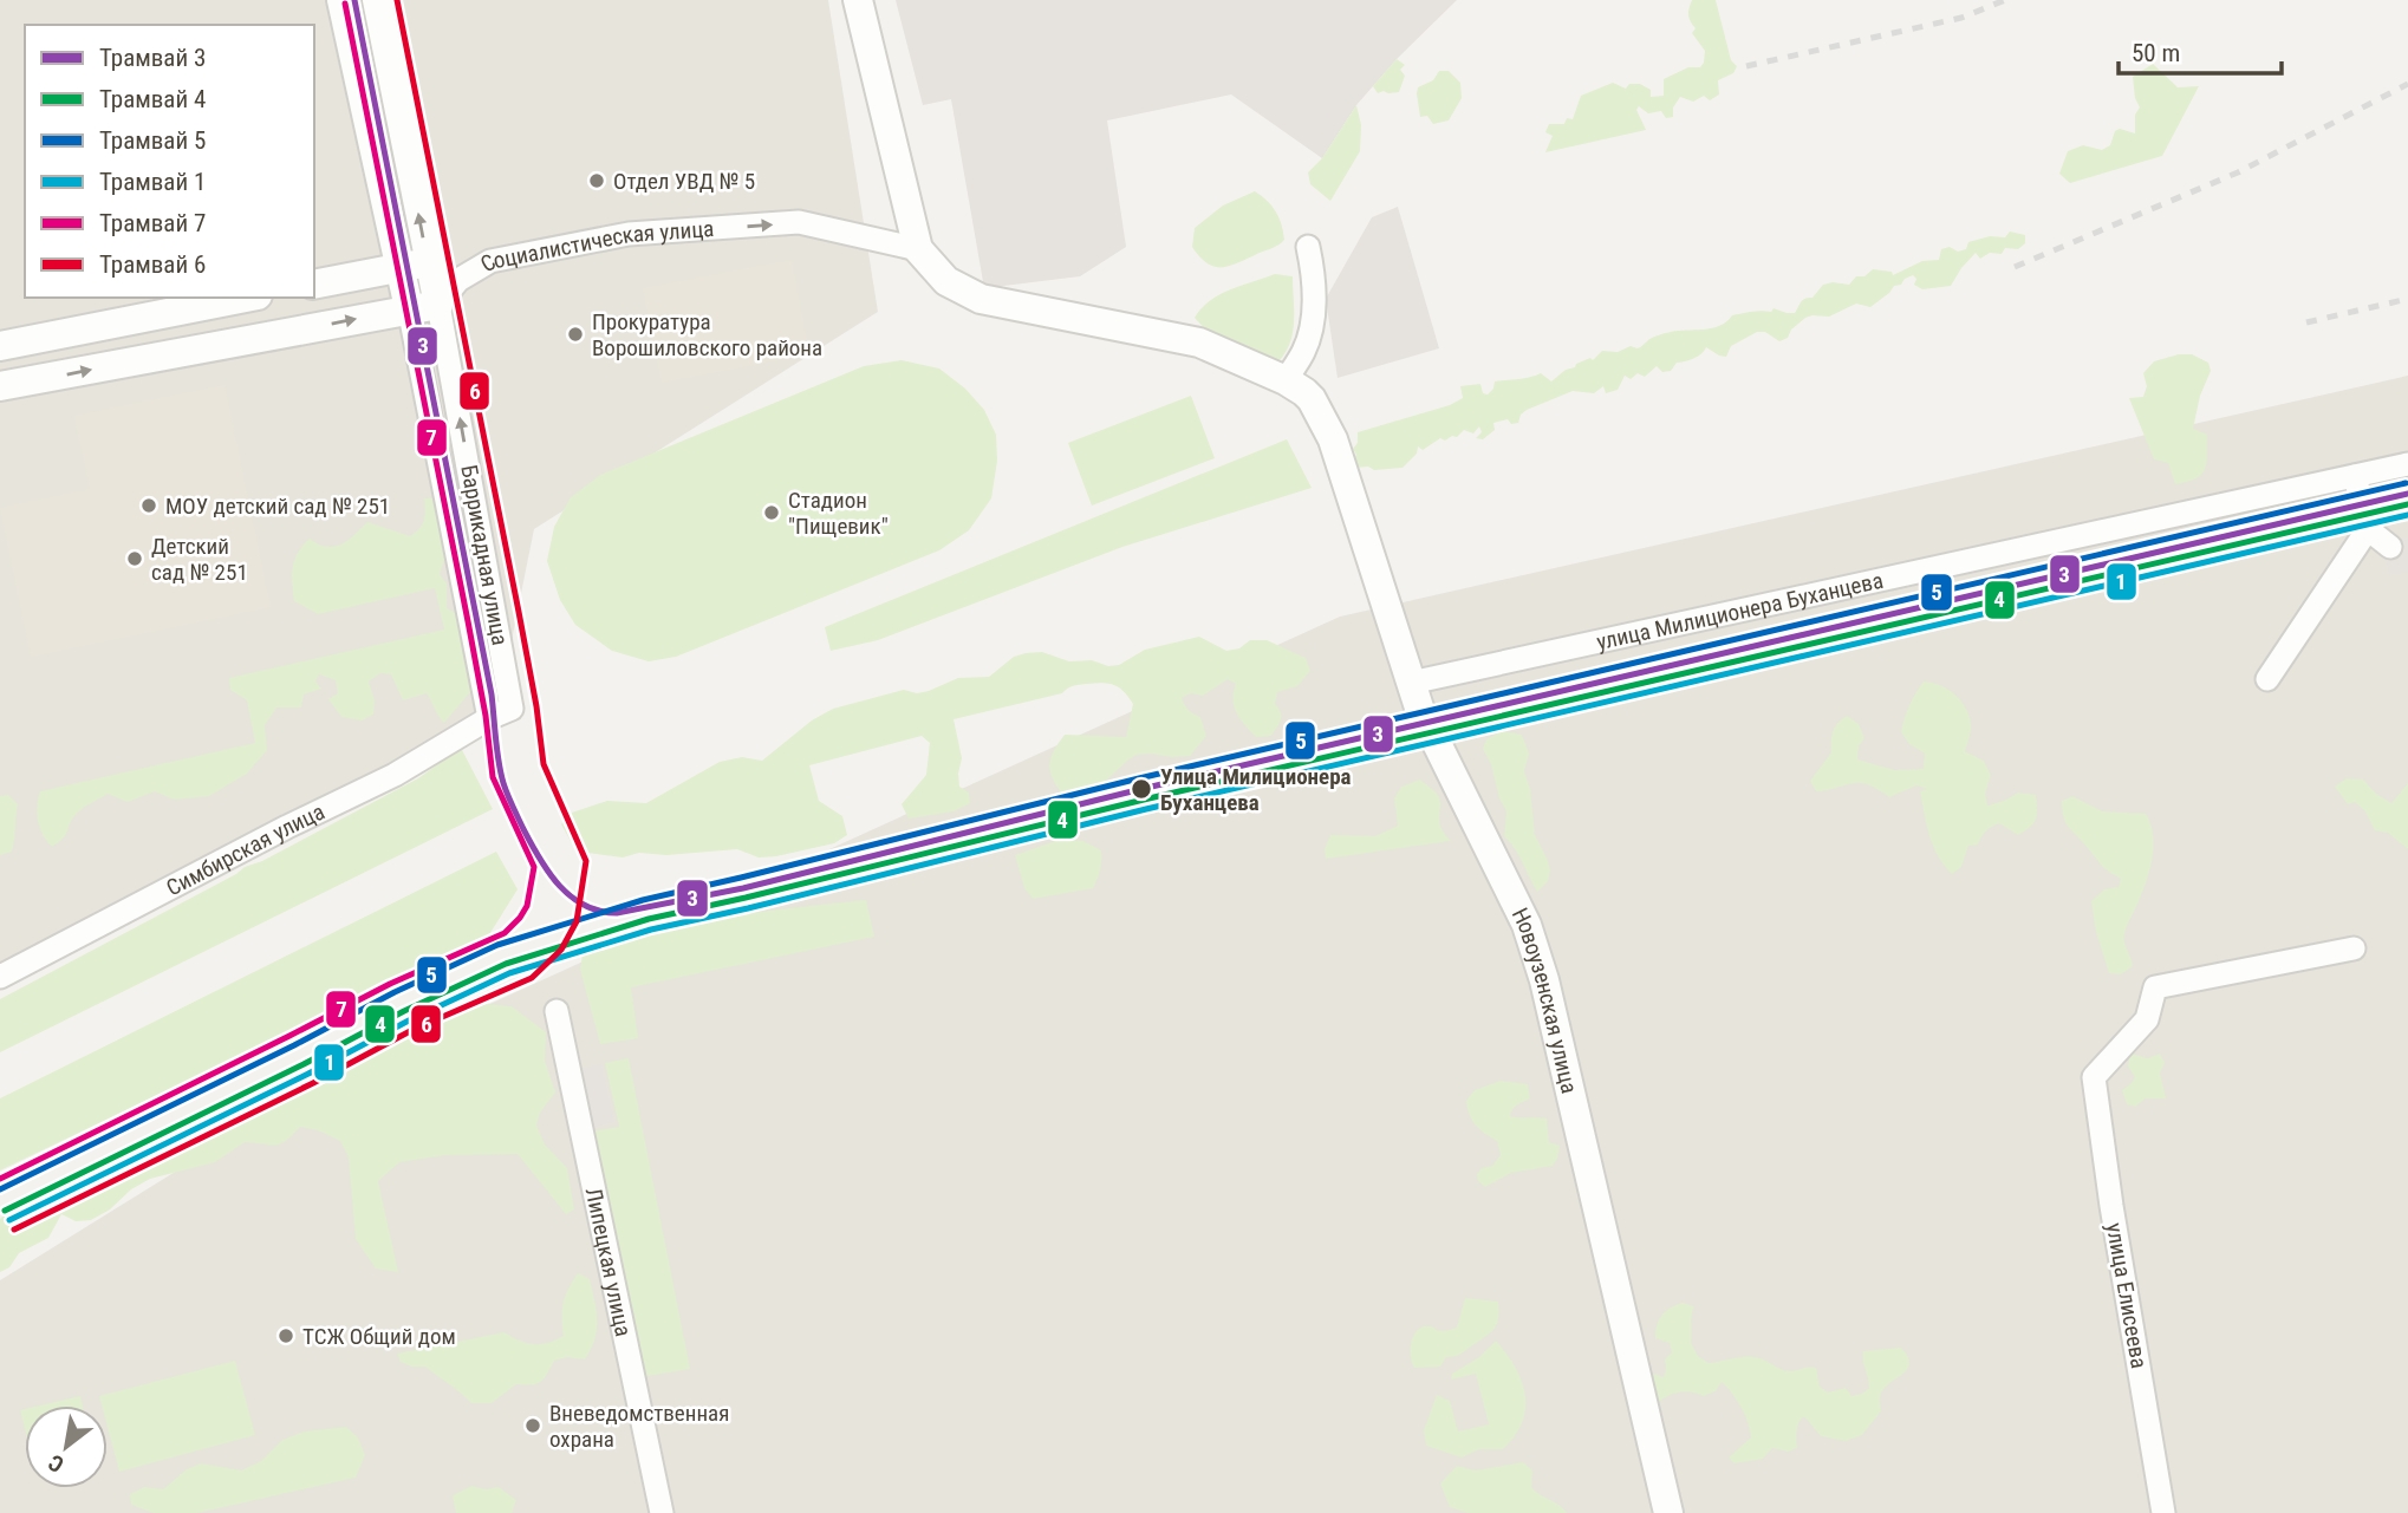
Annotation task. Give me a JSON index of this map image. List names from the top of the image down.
{
  "streets": {
    "street": [
      "Социалистическая улица",
      "Баррикадная улица",
      "улица Милиционера Буханцева",
      "Симбирская улица",
      "Новоузенская улица",
      "Липецкая улица",
      "улица Елисеева"
    ]
  },
  "crossings": [
    ["Социалистическая улица", "Баррикадная улица"],
    ["Социалистическая улица", "Новоузенская улица"],
    ["Баррикадная улица", "Симбирская улица"],
    ["улица Милиционера Буханцева", "Новоузенская улица"]
  ],
  "one_way": ["Социалистическая улица"],
  "places": [
    "Отдел УВД № 5",
    "Прокуратура Ворошиловского района",
    "МОУ детский сад № 251",
    "Стадион \"Пищевик\"",
    "Детский сад № 251",
    "Улица Милиционера Буханцева",
    "ТСЖ Общий дом",
    "Вневедомственная охрана"
  ],
  "lines": [
    "tram line 3",
    "tram line 6",
    "tram line 7",
    "tram line 5",
    "tram line 4",
    "tram line 1"
  ],
  "legend": [
    "Трамвай 3",
    "Трамвай 4",
    "Трамвай 5",
    "Трамвай 1",
    "Трамвай 7",
    "Трамвай 6"
  ],
  "scale_bar": "50 m",
  "north": "bottom left"
}
